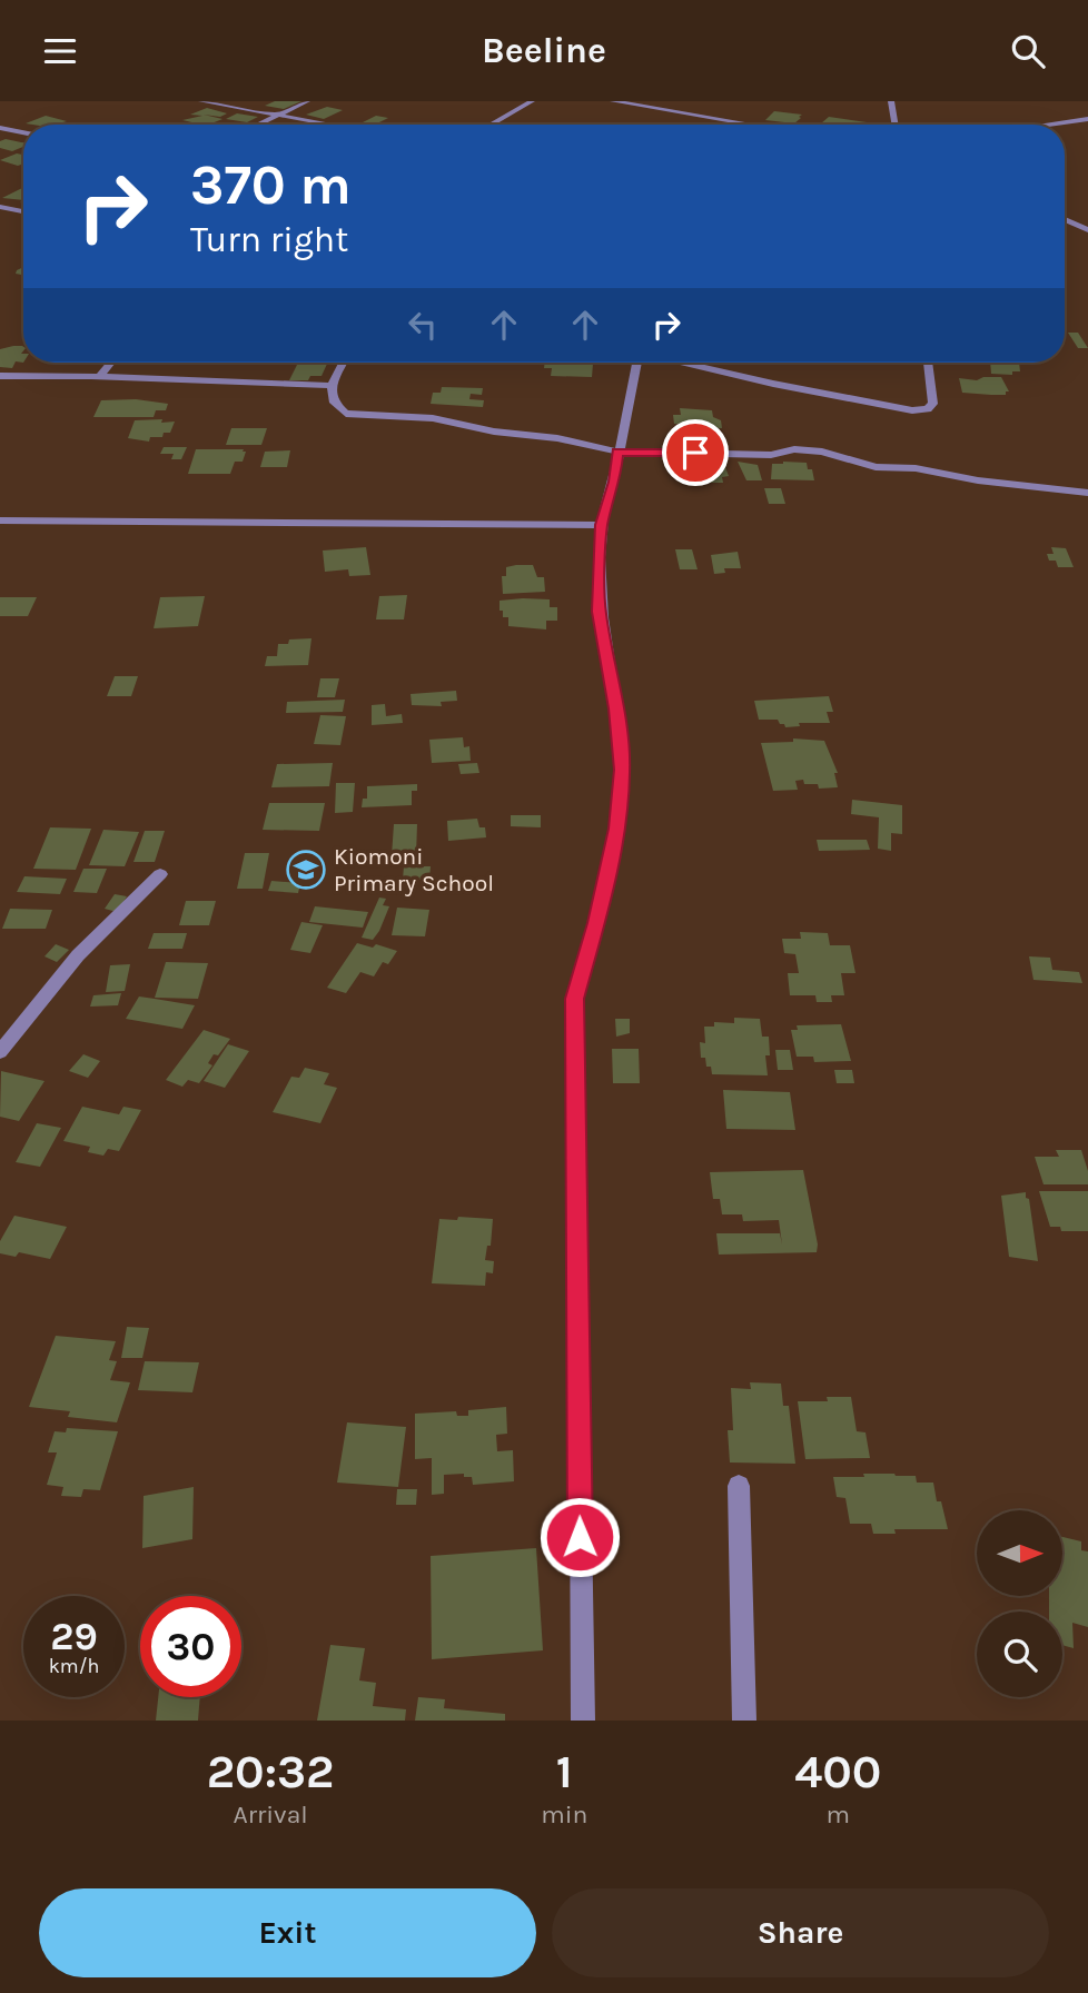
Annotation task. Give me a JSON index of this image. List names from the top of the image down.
{
  "places": {
    "school or university": ["Kiomoni Primary School"]
  },
  "north": "right",
  "page": {
    "header": "Beeline",
    "turn": ["370 m", "Turn right"],
    "speed": "29 km/h",
    "limit": "30",
    "eta": [
      "20:32",
      "Arrival",
      "1",
      "min",
      "400",
      "m"
    ],
    "buttons": ["Exit", "Share"]
  }
}
